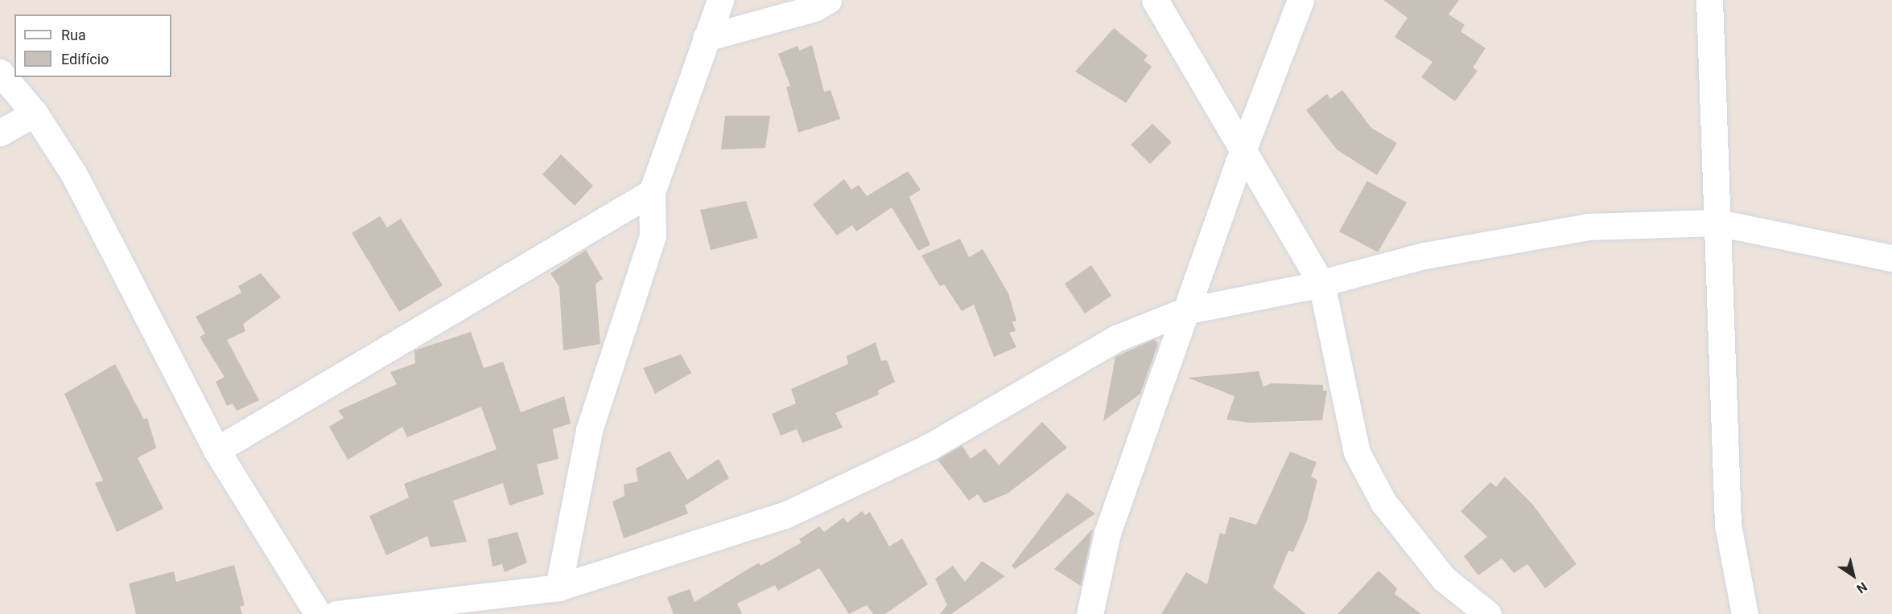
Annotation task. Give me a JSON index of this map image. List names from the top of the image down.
{
  "legend": ["Rua", "Edifício"],
  "north": "bottom right"
}
